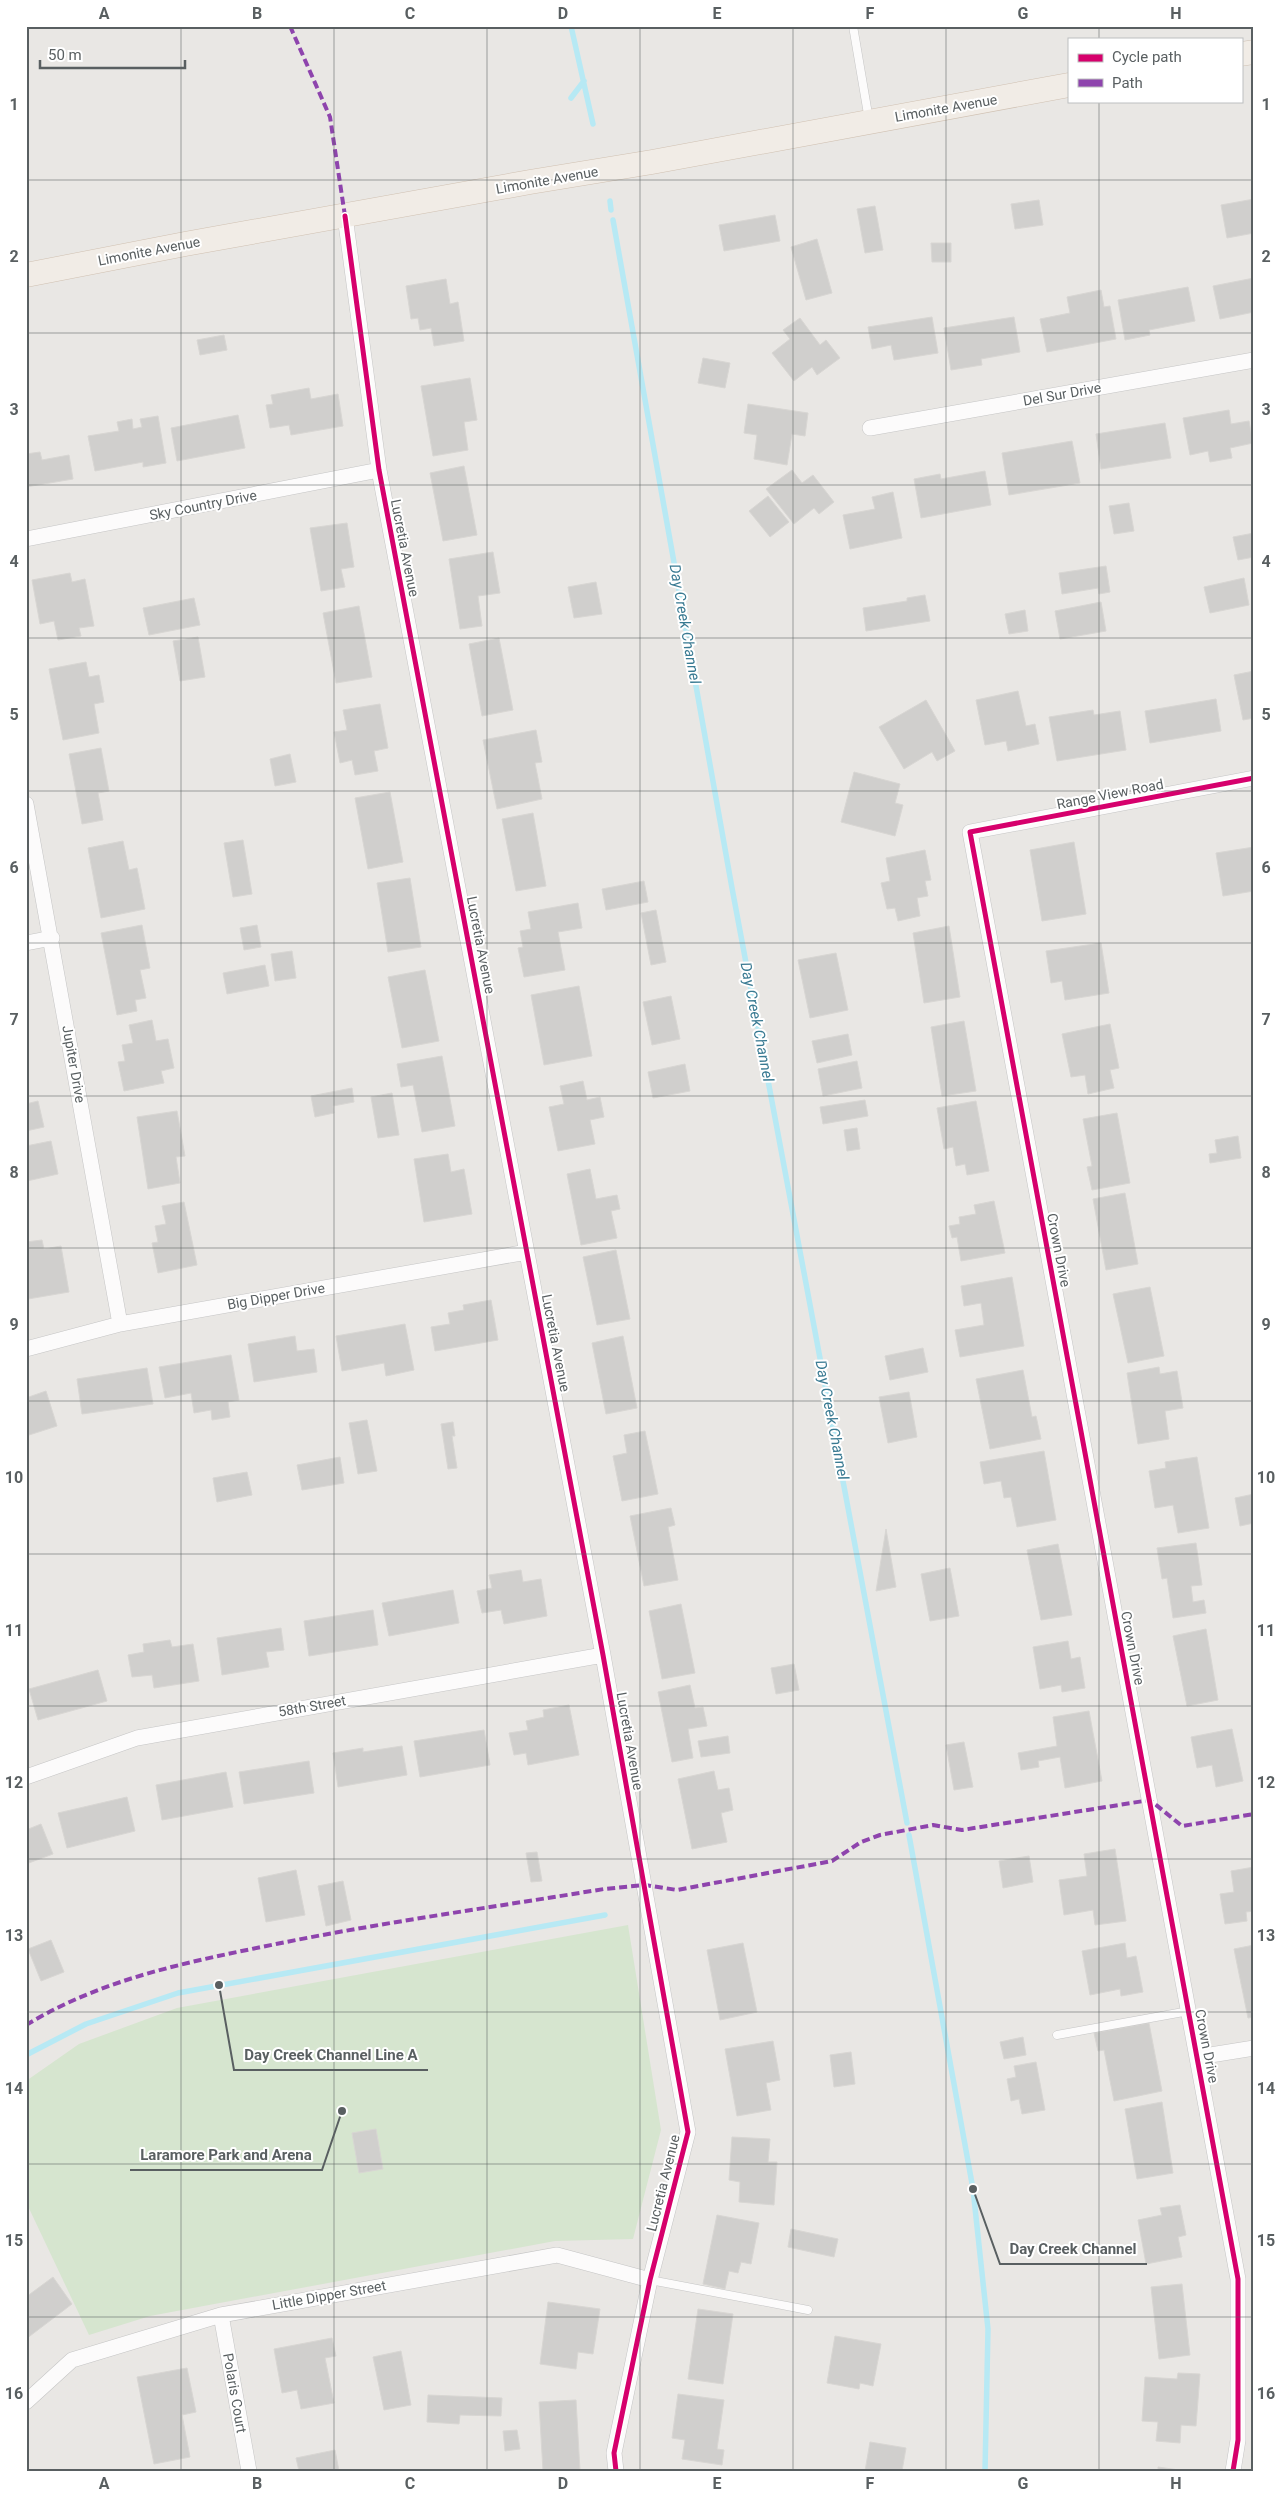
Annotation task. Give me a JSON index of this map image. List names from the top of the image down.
{
  "streets": {
    "main road": ["Limonite Avenue"],
    "street": [
      "Del Sur Drive",
      "Sky Country Drive",
      "Lucretia Avenue",
      "Range View Road",
      "Jupiter Drive",
      "Crown Drive",
      "Big Dipper Drive",
      "58th Street",
      "Little Dipper Street",
      "Polaris Court"
    ]
  },
  "crossings": [
    ["Limonite Avenue", "Lucretia Avenue"],
    ["Sky Country Drive", "Lucretia Avenue"],
    ["Lucretia Avenue", "Big Dipper Drive"],
    ["Lucretia Avenue", "58th Street"],
    ["Lucretia Avenue", "Little Dipper Street"],
    ["Range View Road", "Crown Drive"],
    ["Jupiter Drive", "Big Dipper Drive"],
    ["Little Dipper Street", "Polaris Court"]
  ],
  "water": ["Day Creek Channel"],
  "places": ["Day Creek Channel Line A", "Laramore Park and Arena", "Day Creek Channel"],
  "legend": ["Cycle path", "Path"],
  "scale_bar": "50 m",
  "grid": {
    "columns": [
      "A",
      "B",
      "C",
      "D",
      "E",
      "F",
      "G",
      "H"
    ],
    "rows": [
      "1",
      "2",
      "3",
      "4",
      "5",
      "6",
      "7",
      "8",
      "9",
      "10",
      "11",
      "12",
      "13",
      "14",
      "15",
      "16"
    ]
  }
}
